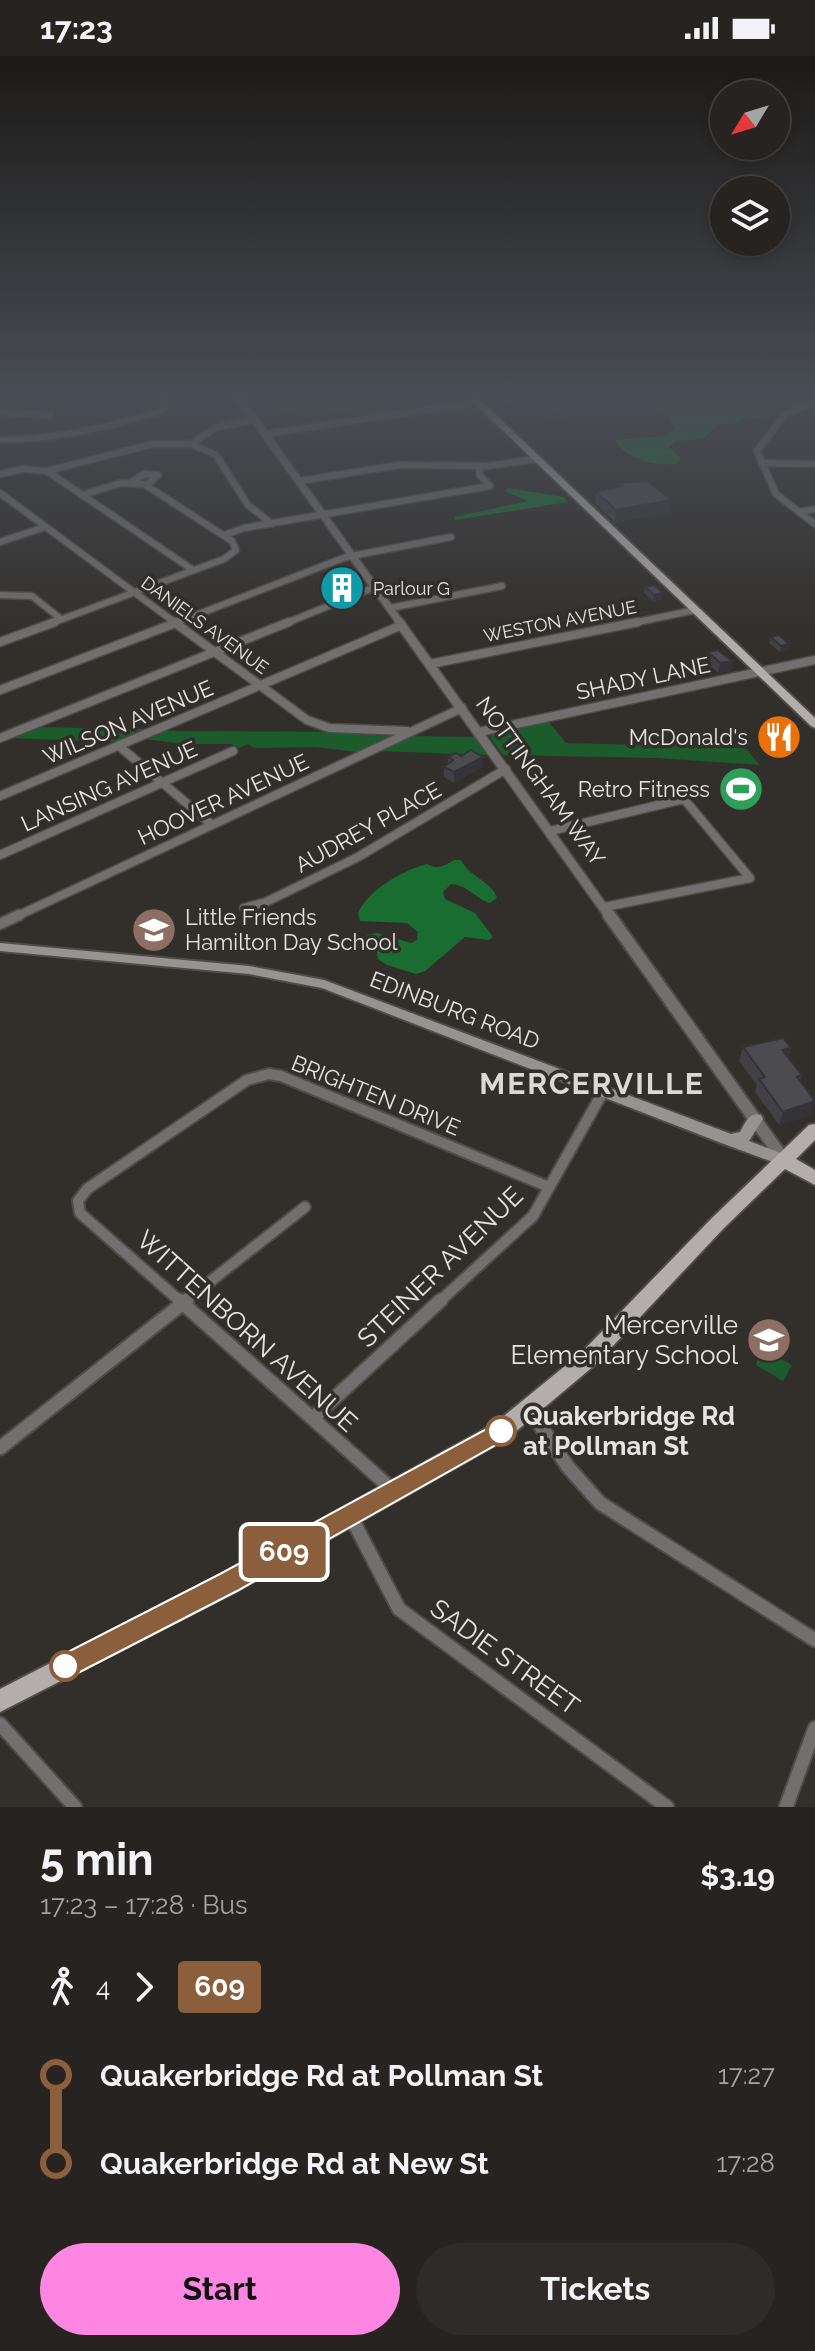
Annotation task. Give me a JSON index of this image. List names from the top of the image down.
{
  "streets": {
    "main road": ["NOTTINGHAM WAY", "EDINBURG ROAD"],
    "street": [
      "WESTON AVENUE",
      "DANIELS AVENUE",
      "SHADY LANE",
      "WILSON AVENUE",
      "LANSING AVENUE",
      "HOOVER AVENUE",
      "AUDREY PLACE",
      "BRIGHTEN DRIVE",
      "STEINER AVENUE",
      "WITTENBORN AVENUE",
      "SADIE STREET"
    ]
  },
  "crossings": [
    ["WESTON AVENUE", "NOTTINGHAM WAY"],
    ["DANIELS AVENUE", "WILSON AVENUE"],
    ["DANIELS AVENUE", "HOOVER AVENUE"],
    ["SHADY LANE", "NOTTINGHAM WAY"],
    ["WILSON AVENUE", "NOTTINGHAM WAY"],
    ["NOTTINGHAM WAY", "HOOVER AVENUE"],
    ["NOTTINGHAM WAY", "AUDREY PLACE"],
    ["NOTTINGHAM WAY", "EDINBURG ROAD"],
    ["EDINBURG ROAD", "STEINER AVENUE"],
    ["BRIGHTEN DRIVE", "STEINER AVENUE"],
    ["BRIGHTEN DRIVE", "WITTENBORN AVENUE"],
    ["STEINER AVENUE", "WITTENBORN AVENUE"]
  ],
  "districts": ["MERCERVILLE"],
  "places": {
    "building": ["Parlour G"],
    "restaurant": ["McDonald's"],
    "sports": ["Retro Fitness"],
    "school or university": ["Little Friends Hamilton Day School", "Mercerville Elementary School"],
    "other": ["Quakerbridge Rd at Pollman St"]
  },
  "lines": ["bus line 609"],
  "north": "bottom left",
  "page": {
    "status": "17:23",
    "on_map": "609",
    "heading": ["5 min", "17:23 – 17:28 · Bus", "$3.19"],
    "legs": ["4", "609"],
    "list": [
      {
        "name": "Quakerbridge Rd at Pollman St",
        "value": "17:27"
      },
      {
        "name": "Quakerbridge Rd at New St",
        "value": "17:28"
      }
    ],
    "buttons": ["Start", "Tickets"]
  }
}
